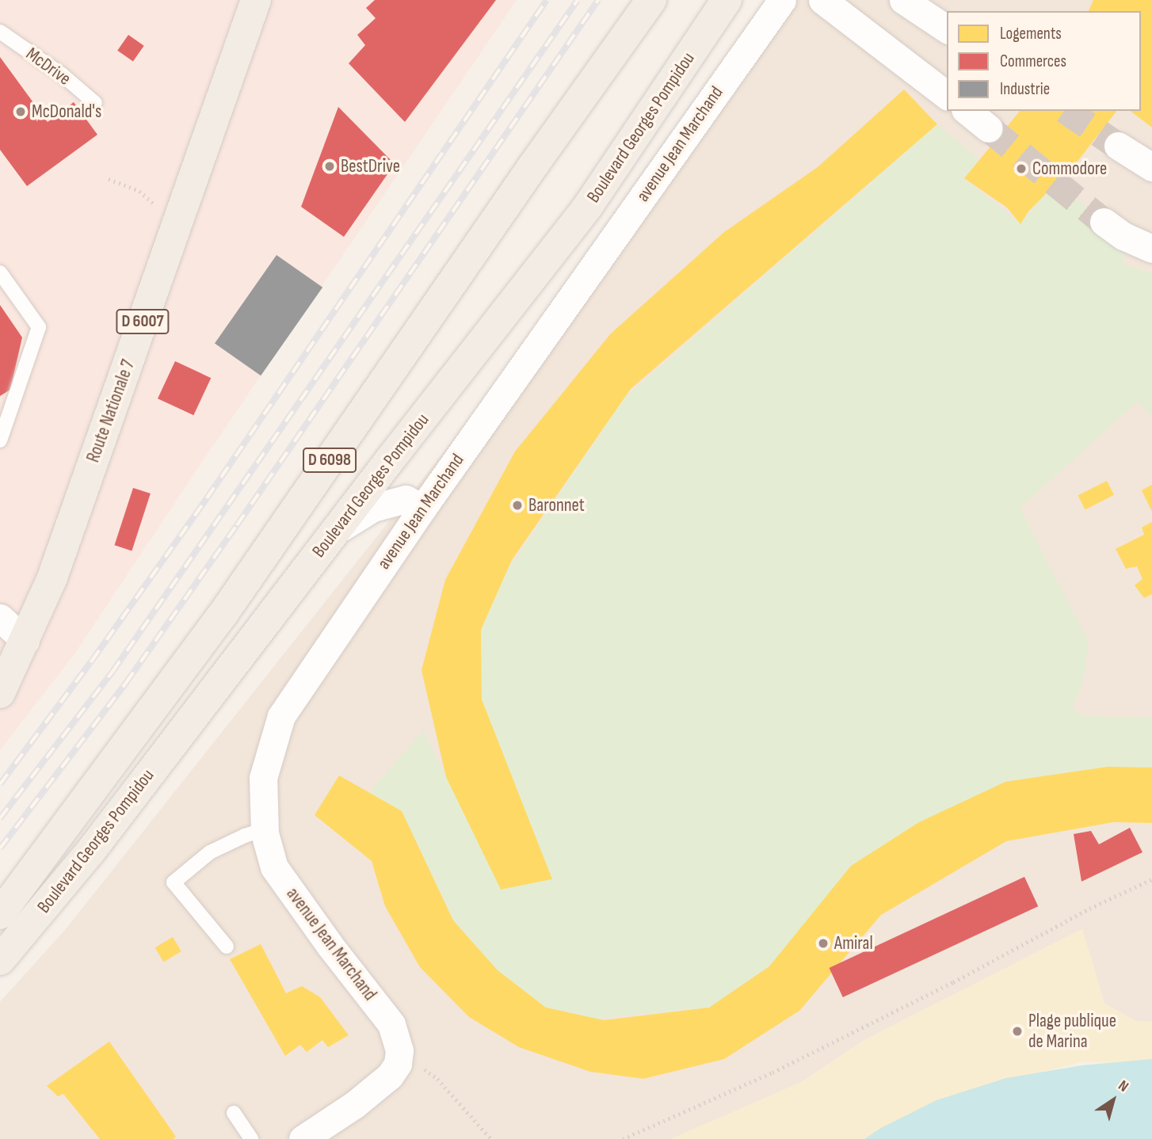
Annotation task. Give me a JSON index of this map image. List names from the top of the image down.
{
  "streets": {
    "main road": [
      "Boulevard Georges Pompidou",
      "D 6007",
      "Route Nationale 7",
      "D 6098"
    ],
    "street": ["avenue Jean Marchand"],
    "lane": ["McDrive"]
  },
  "places": [
    "McDonald's",
    "BestDrive",
    "Commodore",
    "Baronnet",
    "Amiral",
    "Plage publique de Marina"
  ],
  "legend": ["Logements", "Commerces", "Industrie"],
  "north": "top right"
}
